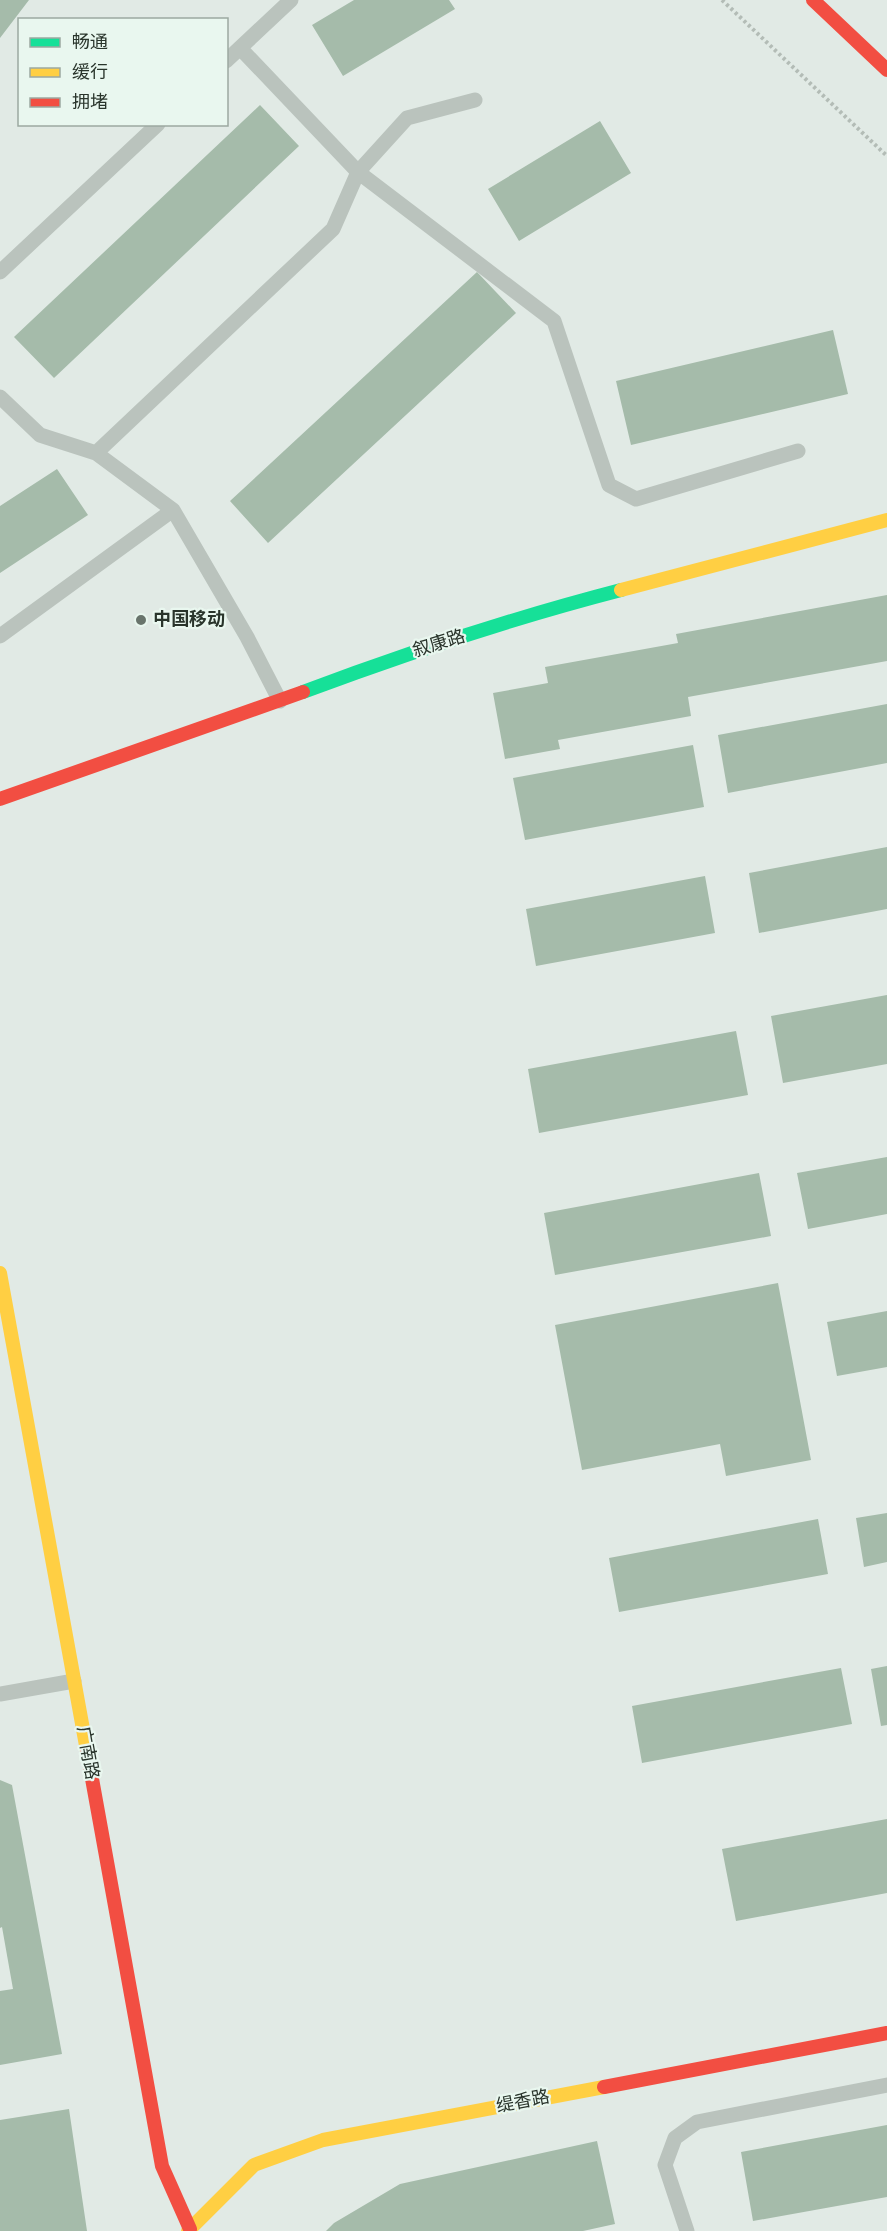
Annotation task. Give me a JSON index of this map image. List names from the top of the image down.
{
  "streets": {
    "street": ["叙康路", "广南路", "缇香路"]
  },
  "crossings": [
    ["广南路", "缇香路"]
  ],
  "places": ["中国移动"],
  "legend": ["畅通", "缓行", "拥堵"]
}
